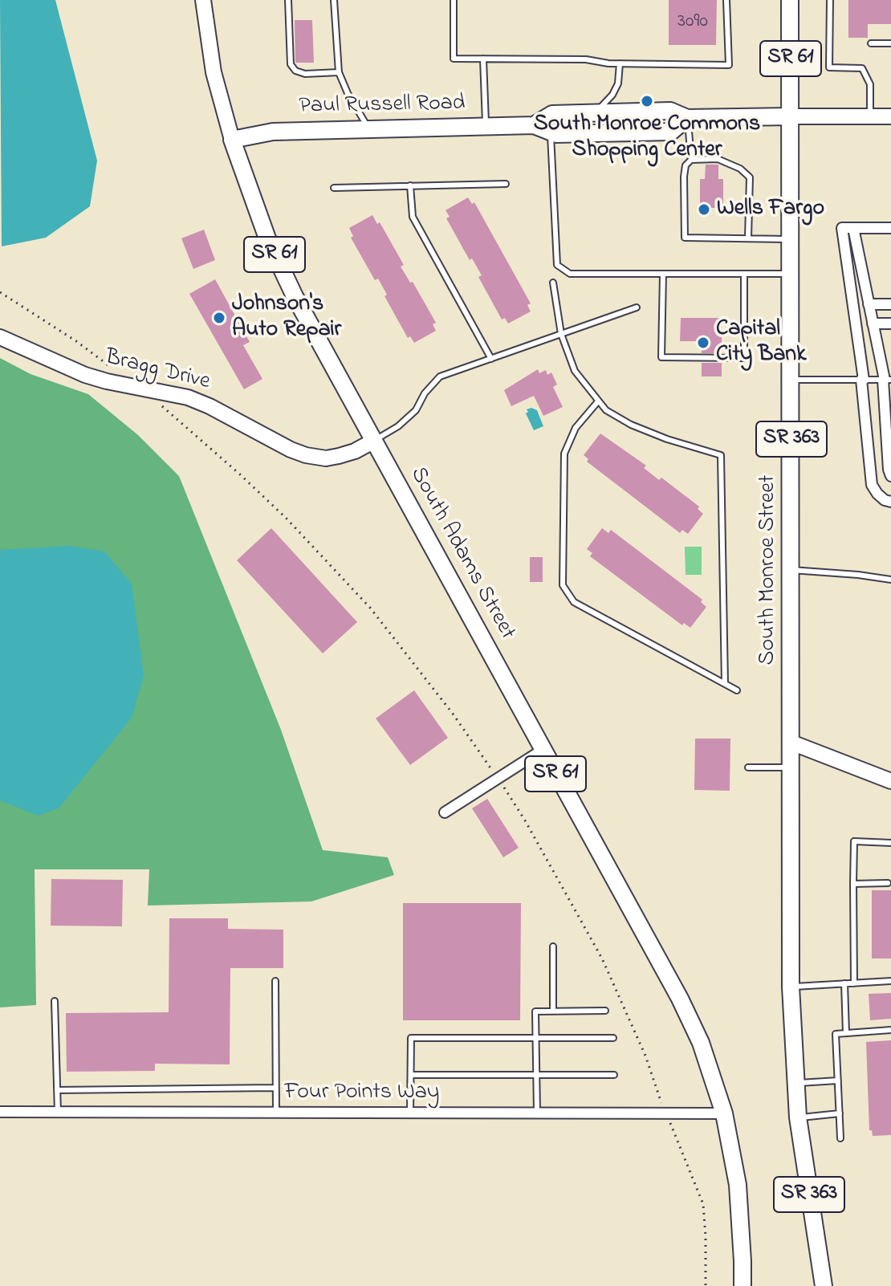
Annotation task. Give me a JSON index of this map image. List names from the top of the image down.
{
  "streets": {
    "main road": [
      "SR 61",
      "Paul Russell Road",
      "SR 363",
      "South Adams Street",
      "South Monroe Street"
    ],
    "street": ["Bragg Drive", "Four Points Way"]
  },
  "crossings": [
    ["SR 61", "South Adams Street"],
    ["SR 61", "Four Points Way"],
    ["Paul Russell Road", "South Adams Street"],
    ["Paul Russell Road", "South Monroe Street"],
    ["Bragg Drive", "South Adams Street"],
    ["SR 363", "South Monroe Street"],
    ["South Adams Street", "Four Points Way"]
  ],
  "places": [
    "South Monroe Commons Shopping Center",
    "Wells Fargo",
    "Johnson's Auto Repair",
    "Capital City Bank"
  ],
  "house_numbers": ["3090"]
}
